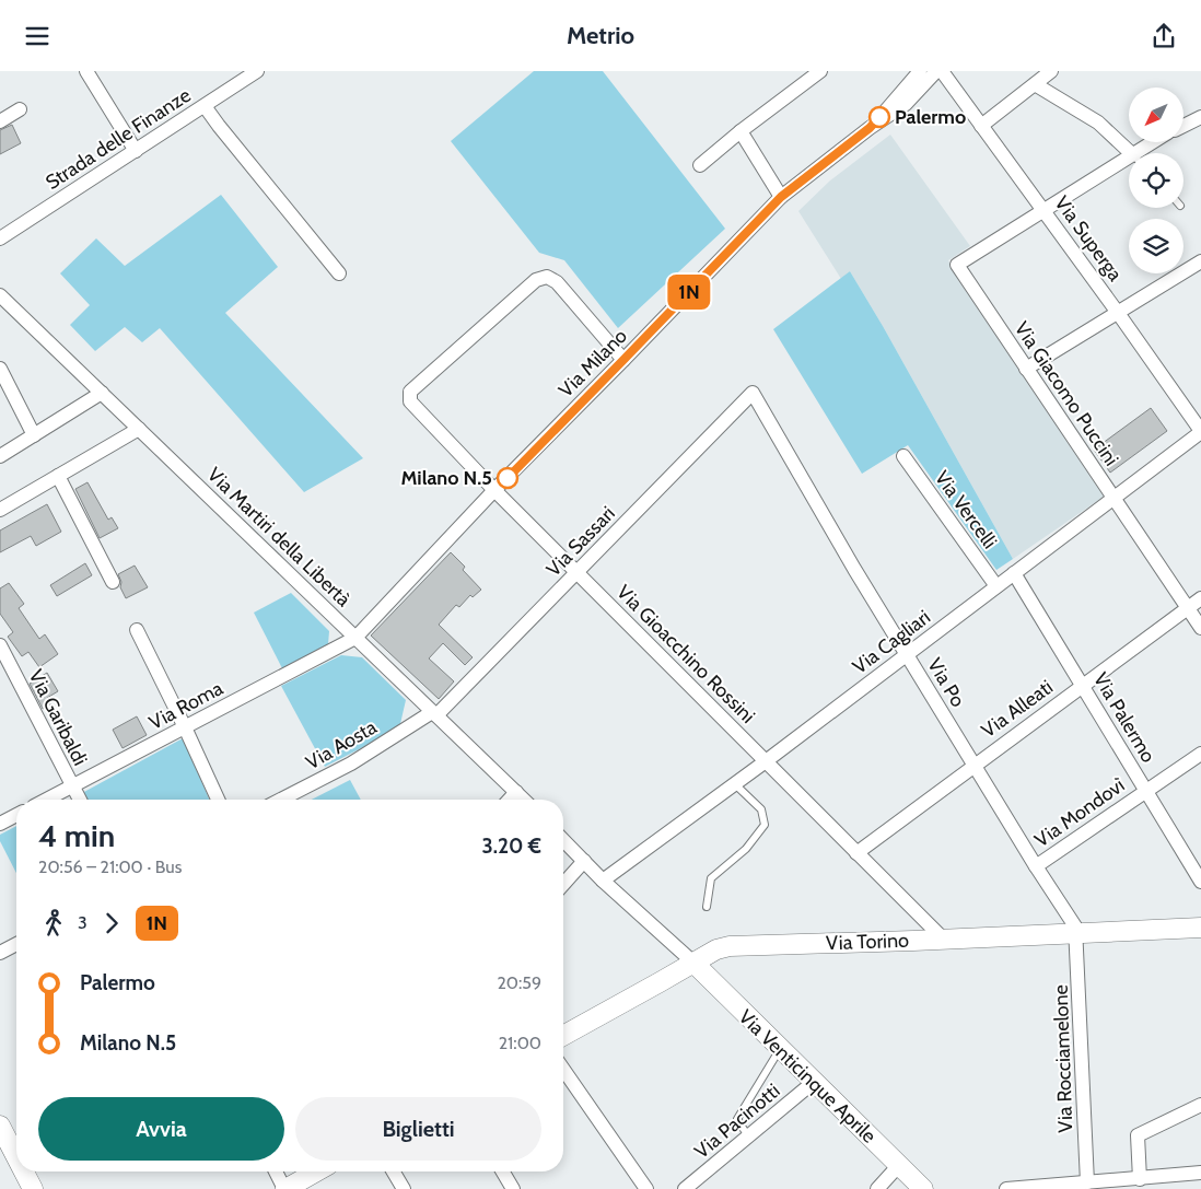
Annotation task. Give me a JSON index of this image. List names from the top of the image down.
{
  "streets": {
    "main road": ["Via Torino", "Via Venticinque Aprile"],
    "street": [
      "Strada delle Finanze",
      "Via Superga",
      "Via Milano",
      "Via Giacomo Puccini",
      "Via Vercelli",
      "Via Martiri della Libertà",
      "Via Sassari",
      "Via Cagliari",
      "Via Gioacchino Rossini",
      "Via Po",
      "Via Roma",
      "Via Alleati",
      "Via Garibaldi",
      "Via Palermo",
      "Via Aosta",
      "Via Mondovì",
      "Via Rocciamelone",
      "Via Pacinotti"
    ]
  },
  "crossings": [
    ["Via Superga", "Via Giacomo Puccini"],
    ["Via Superga", "Via Cagliari"],
    ["Via Milano", "Via Martiri della Libertà"],
    ["Via Milano", "Via Gioacchino Rossini"],
    ["Via Milano", "Via Roma"],
    ["Via Giacomo Puccini", "Via Cagliari"],
    ["Via Giacomo Puccini", "Via Alleati"],
    ["Via Vercelli", "Via Cagliari"],
    ["Via Martiri della Libertà", "Via Sassari"],
    ["Via Martiri della Libertà", "Via Roma"],
    ["Via Martiri della Libertà", "Via Aosta"],
    ["Via Sassari", "Via Gioacchino Rossini"],
    ["Via Sassari", "Via Po"],
    ["Via Sassari", "Via Aosta"],
    ["Via Cagliari", "Via Gioacchino Rossini"],
    ["Via Cagliari", "Via Po"],
    ["Via Cagliari", "Via Palermo"],
    ["Via Gioacchino Rossini", "Via Alleati"],
    ["Via Gioacchino Rossini", "Via Torino"],
    ["Via Po", "Via Alleati"],
    ["Via Po", "Via Mondovì"],
    ["Via Po", "Via Torino"],
    ["Via Po", "Via Rocciamelone"],
    ["Via Roma", "Via Garibaldi"],
    ["Via Alleati", "Via Palermo"],
    ["Via Palermo", "Via Mondovì"],
    ["Via Torino", "Via Rocciamelone"],
    ["Via Torino", "Via Venticinque Aprile"],
    ["Via Venticinque Aprile", "Via Pacinotti"]
  ],
  "places": ["Palermo", "Milano N.5"],
  "lines": ["bus line 1N"],
  "north": "bottom left",
  "page": {
    "header": "Metrio",
    "on_map": "1N",
    "heading": ["4 min", "20:56 – 21:00 · Bus", "3.20 €"],
    "legs": ["3", "1N"],
    "list": [
      {
        "name": "Palermo",
        "value": "20:59"
      },
      {
        "name": "Milano N.5",
        "value": "21:00"
      }
    ],
    "buttons": ["Avvia", "Biglietti"]
  }
}
